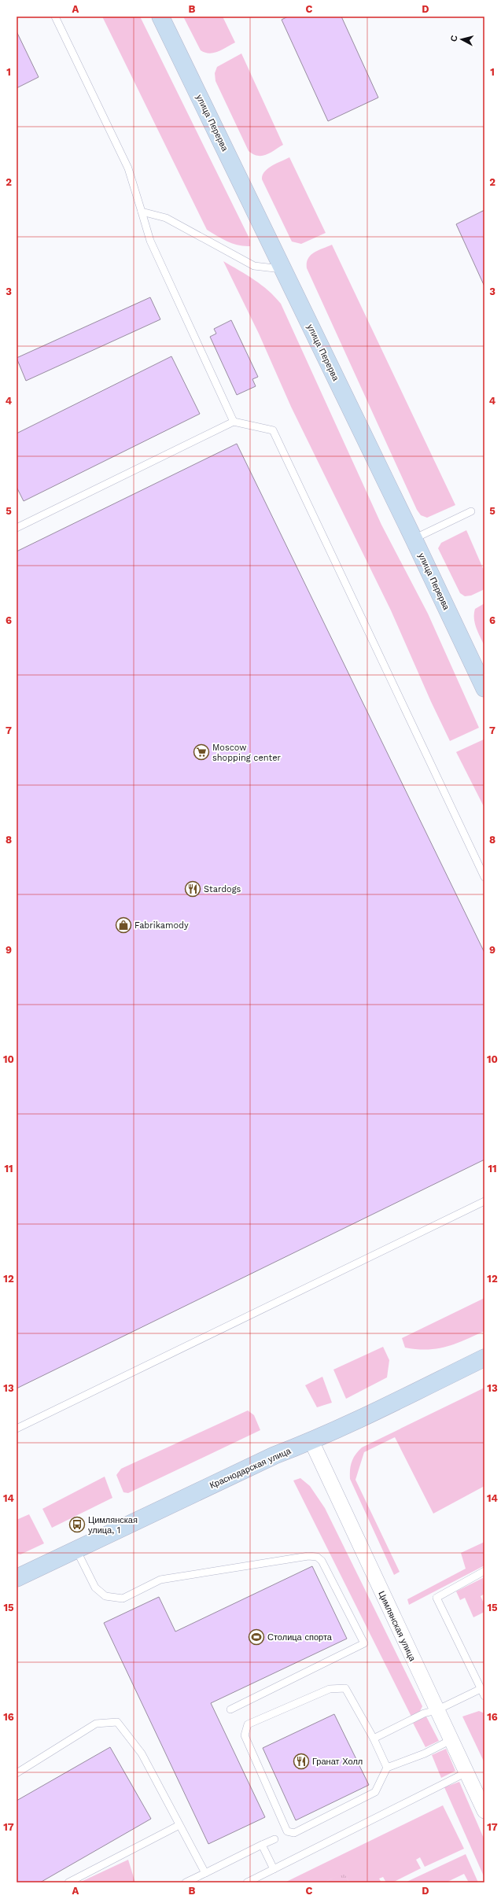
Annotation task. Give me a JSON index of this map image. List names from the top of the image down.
{
  "streets": {
    "street": ["улица Перерва", "Краснодарская улица", "Цимлянская улица"]
  },
  "crossings": [
    ["Краснодарская улица", "Цимлянская улица"]
  ],
  "places": {
    "supermarket": ["Moscow shopping center"],
    "restaurant": ["Stardogs", "Гранат Холл"],
    "shop": ["Fabrikamody"],
    "bus stop": ["Цимлянская улица, 1"],
    "sports": ["Столица спорта"]
  },
  "north": "left",
  "grid": {
    "columns": [
      "A",
      "B",
      "C",
      "D"
    ],
    "rows": [
      "1",
      "2",
      "3",
      "4",
      "5",
      "6",
      "7",
      "8",
      "9",
      "10",
      "11",
      "12",
      "13",
      "14",
      "15",
      "16",
      "17"
    ]
  }
}
